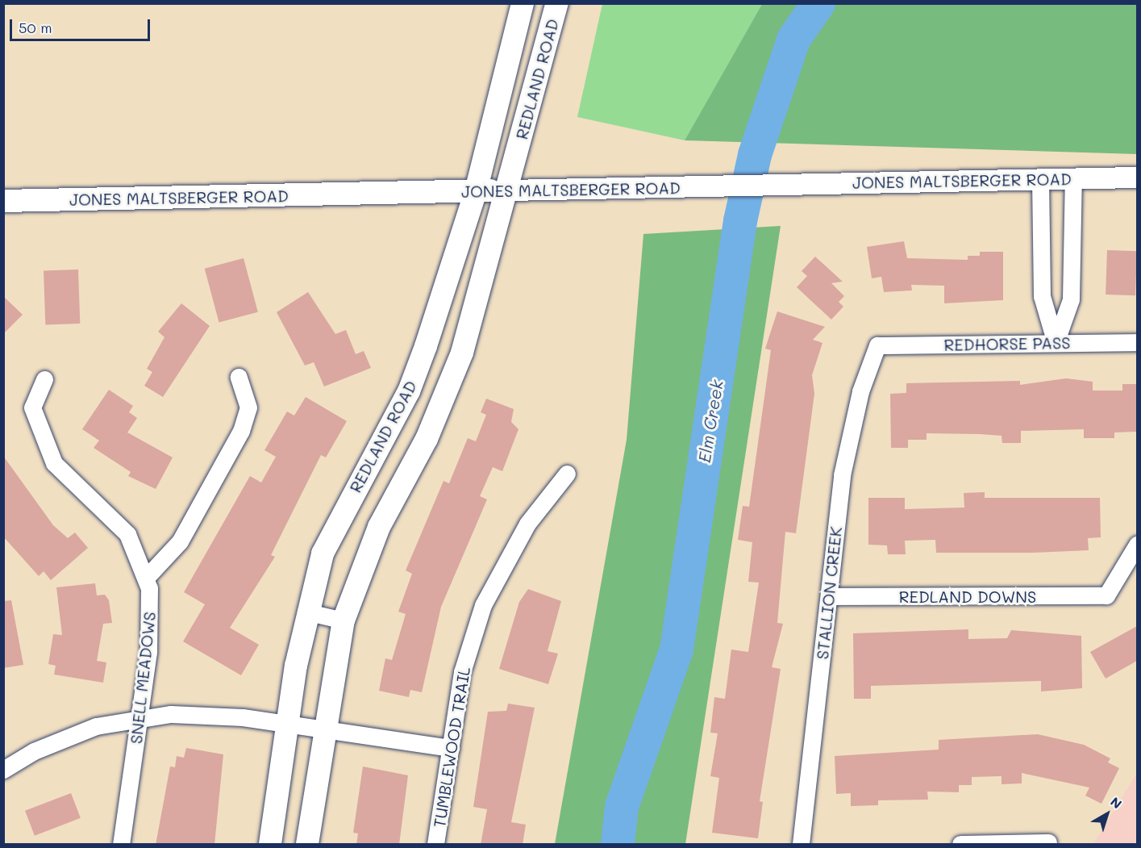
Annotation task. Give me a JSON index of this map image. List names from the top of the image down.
{
  "streets": {
    "main road": ["REDLAND ROAD", "JONES MALTSBERGER ROAD"],
    "street": [
      "REDHORSE PASS",
      "STALLION CREEK",
      "REDLAND DOWNS",
      "SNELL MEADOWS",
      "TUMBLEWOOD TRAIL"
    ]
  },
  "crossings": [
    ["REDLAND ROAD", "JONES MALTSBERGER ROAD"],
    ["REDHORSE PASS", "STALLION CREEK"],
    ["STALLION CREEK", "REDLAND DOWNS"]
  ],
  "water": ["Elm Creek"],
  "scale_bar": "50 m",
  "north": "top right"
}
